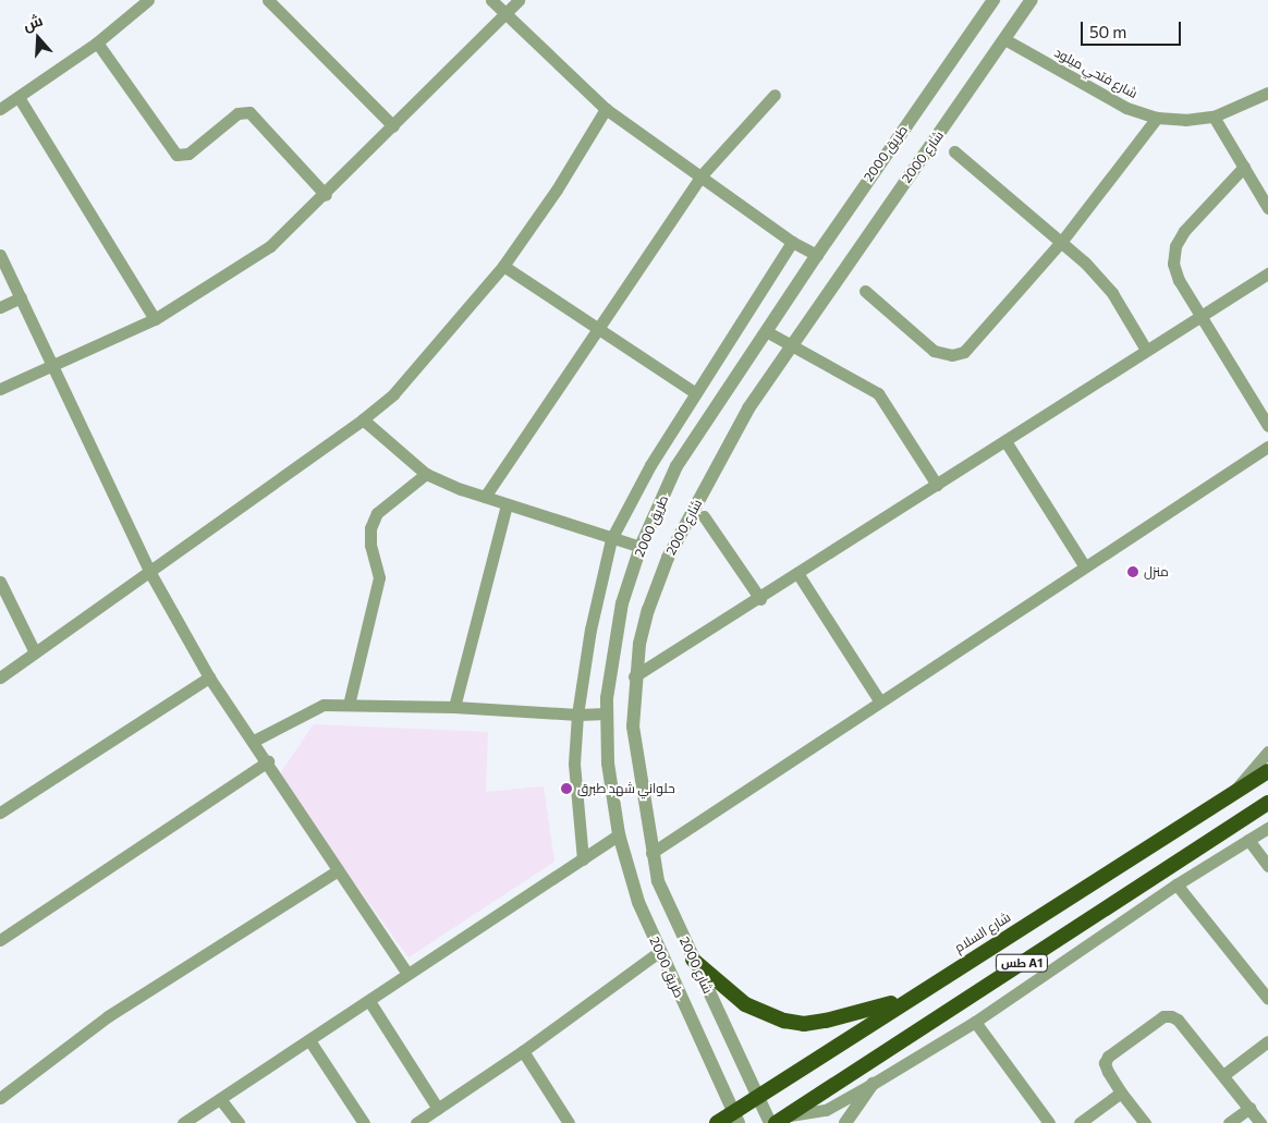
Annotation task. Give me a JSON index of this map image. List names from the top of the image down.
{
  "streets": {
    "highway": ["شارع السلام", "طس A1"],
    "street": ["شارع فتحي ميلود", "طريق 2000", "شارع 2000"]
  },
  "crossings": [
    ["شارع فتحي ميلود", "شارع 2000"],
    ["طريق 2000", "شارع السلام"],
    ["شارع 2000", "شارع السلام"]
  ],
  "places": ["منزل", "حلواني شهد طبرق"],
  "scale_bar": "50 m",
  "north": "top"
}
